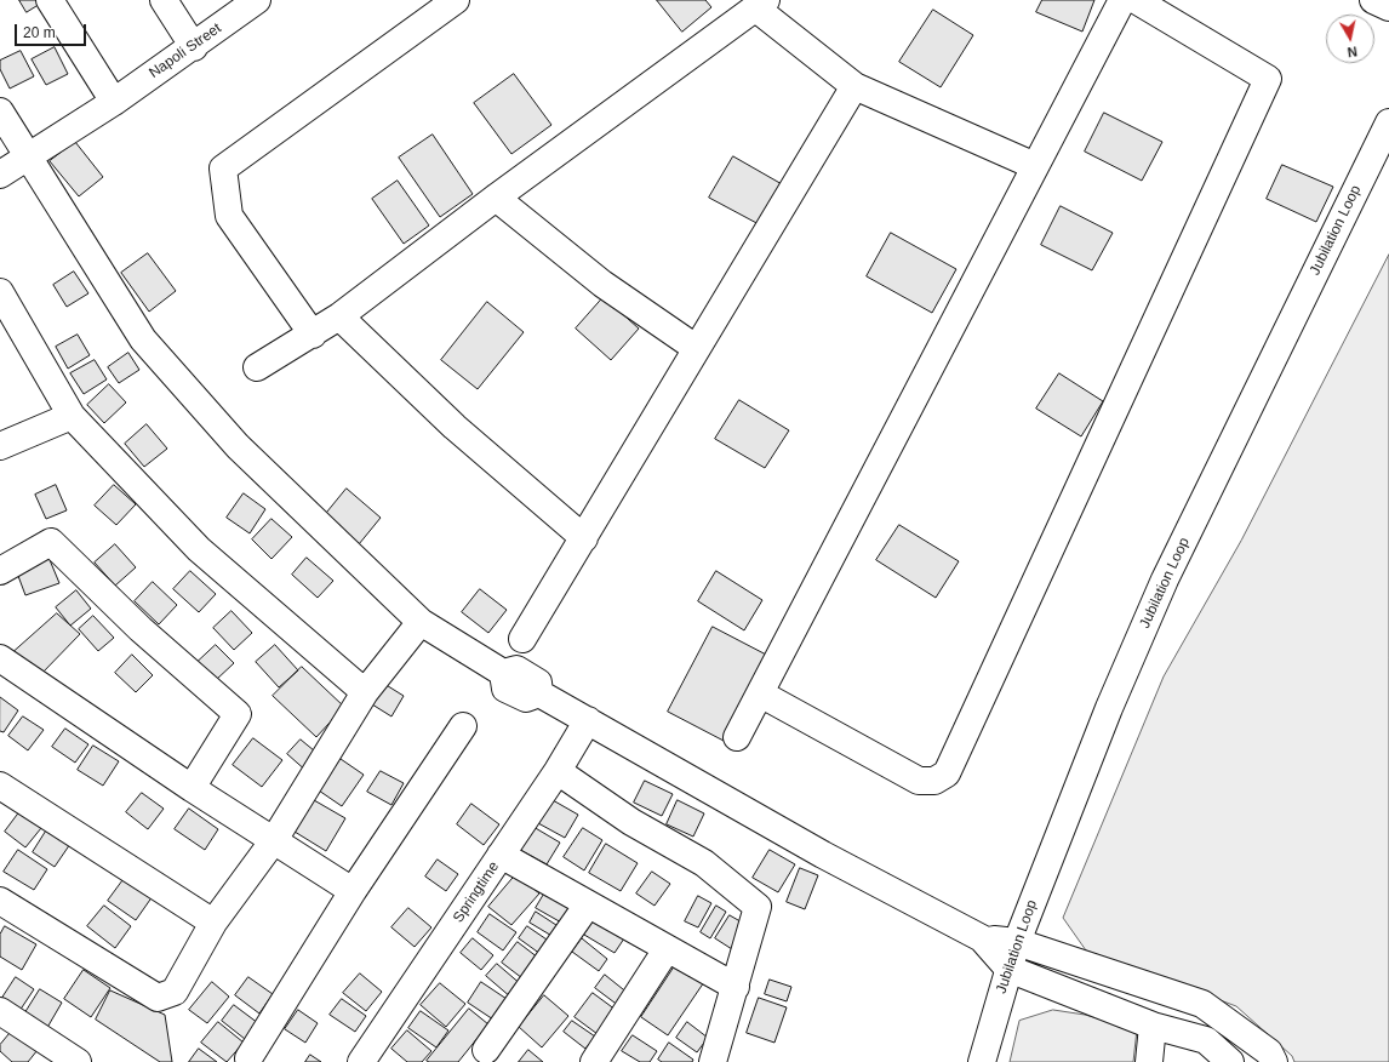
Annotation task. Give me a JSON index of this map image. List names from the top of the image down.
{
  "streets": {
    "street": ["Napoli Street", "Jubilation Loop", "Springtime"]
  },
  "scale_bar": "20 m",
  "north": "bottom"
}
